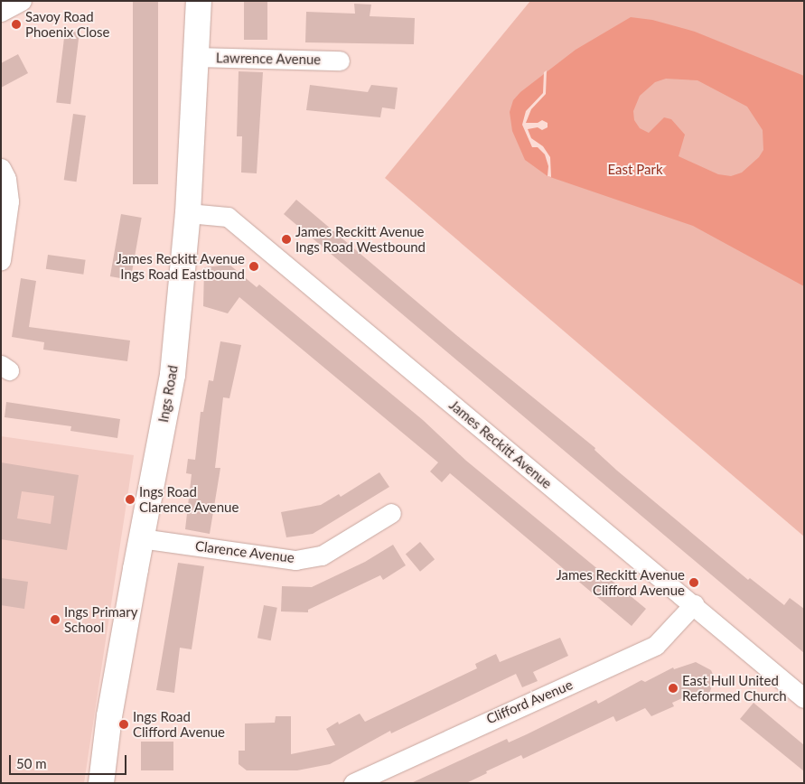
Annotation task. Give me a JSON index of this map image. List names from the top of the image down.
{
  "streets": {
    "street": [
      "Lawrence Avenue",
      "Ings Road",
      "James Reckitt Avenue",
      "Clarence Avenue",
      "Clifford Avenue"
    ]
  },
  "crossings": [
    ["Lawrence Avenue", "Ings Road"],
    ["Ings Road", "James Reckitt Avenue"],
    ["Ings Road", "Clarence Avenue"],
    ["James Reckitt Avenue", "Clifford Avenue"]
  ],
  "parks": ["East Park"],
  "places": [
    "Savoy Road Phoenix Close",
    "James Reckitt Avenue Ings Road Westbound",
    "James Reckitt Avenue Ings Road Eastbound",
    "Ings Road Clarence Avenue",
    "James Reckitt Avenue Clifford Avenue",
    "Ings Primary School",
    "East Hull United Reformed Church",
    "Ings Road Clifford Avenue"
  ],
  "scale_bar": "50 m"
}
